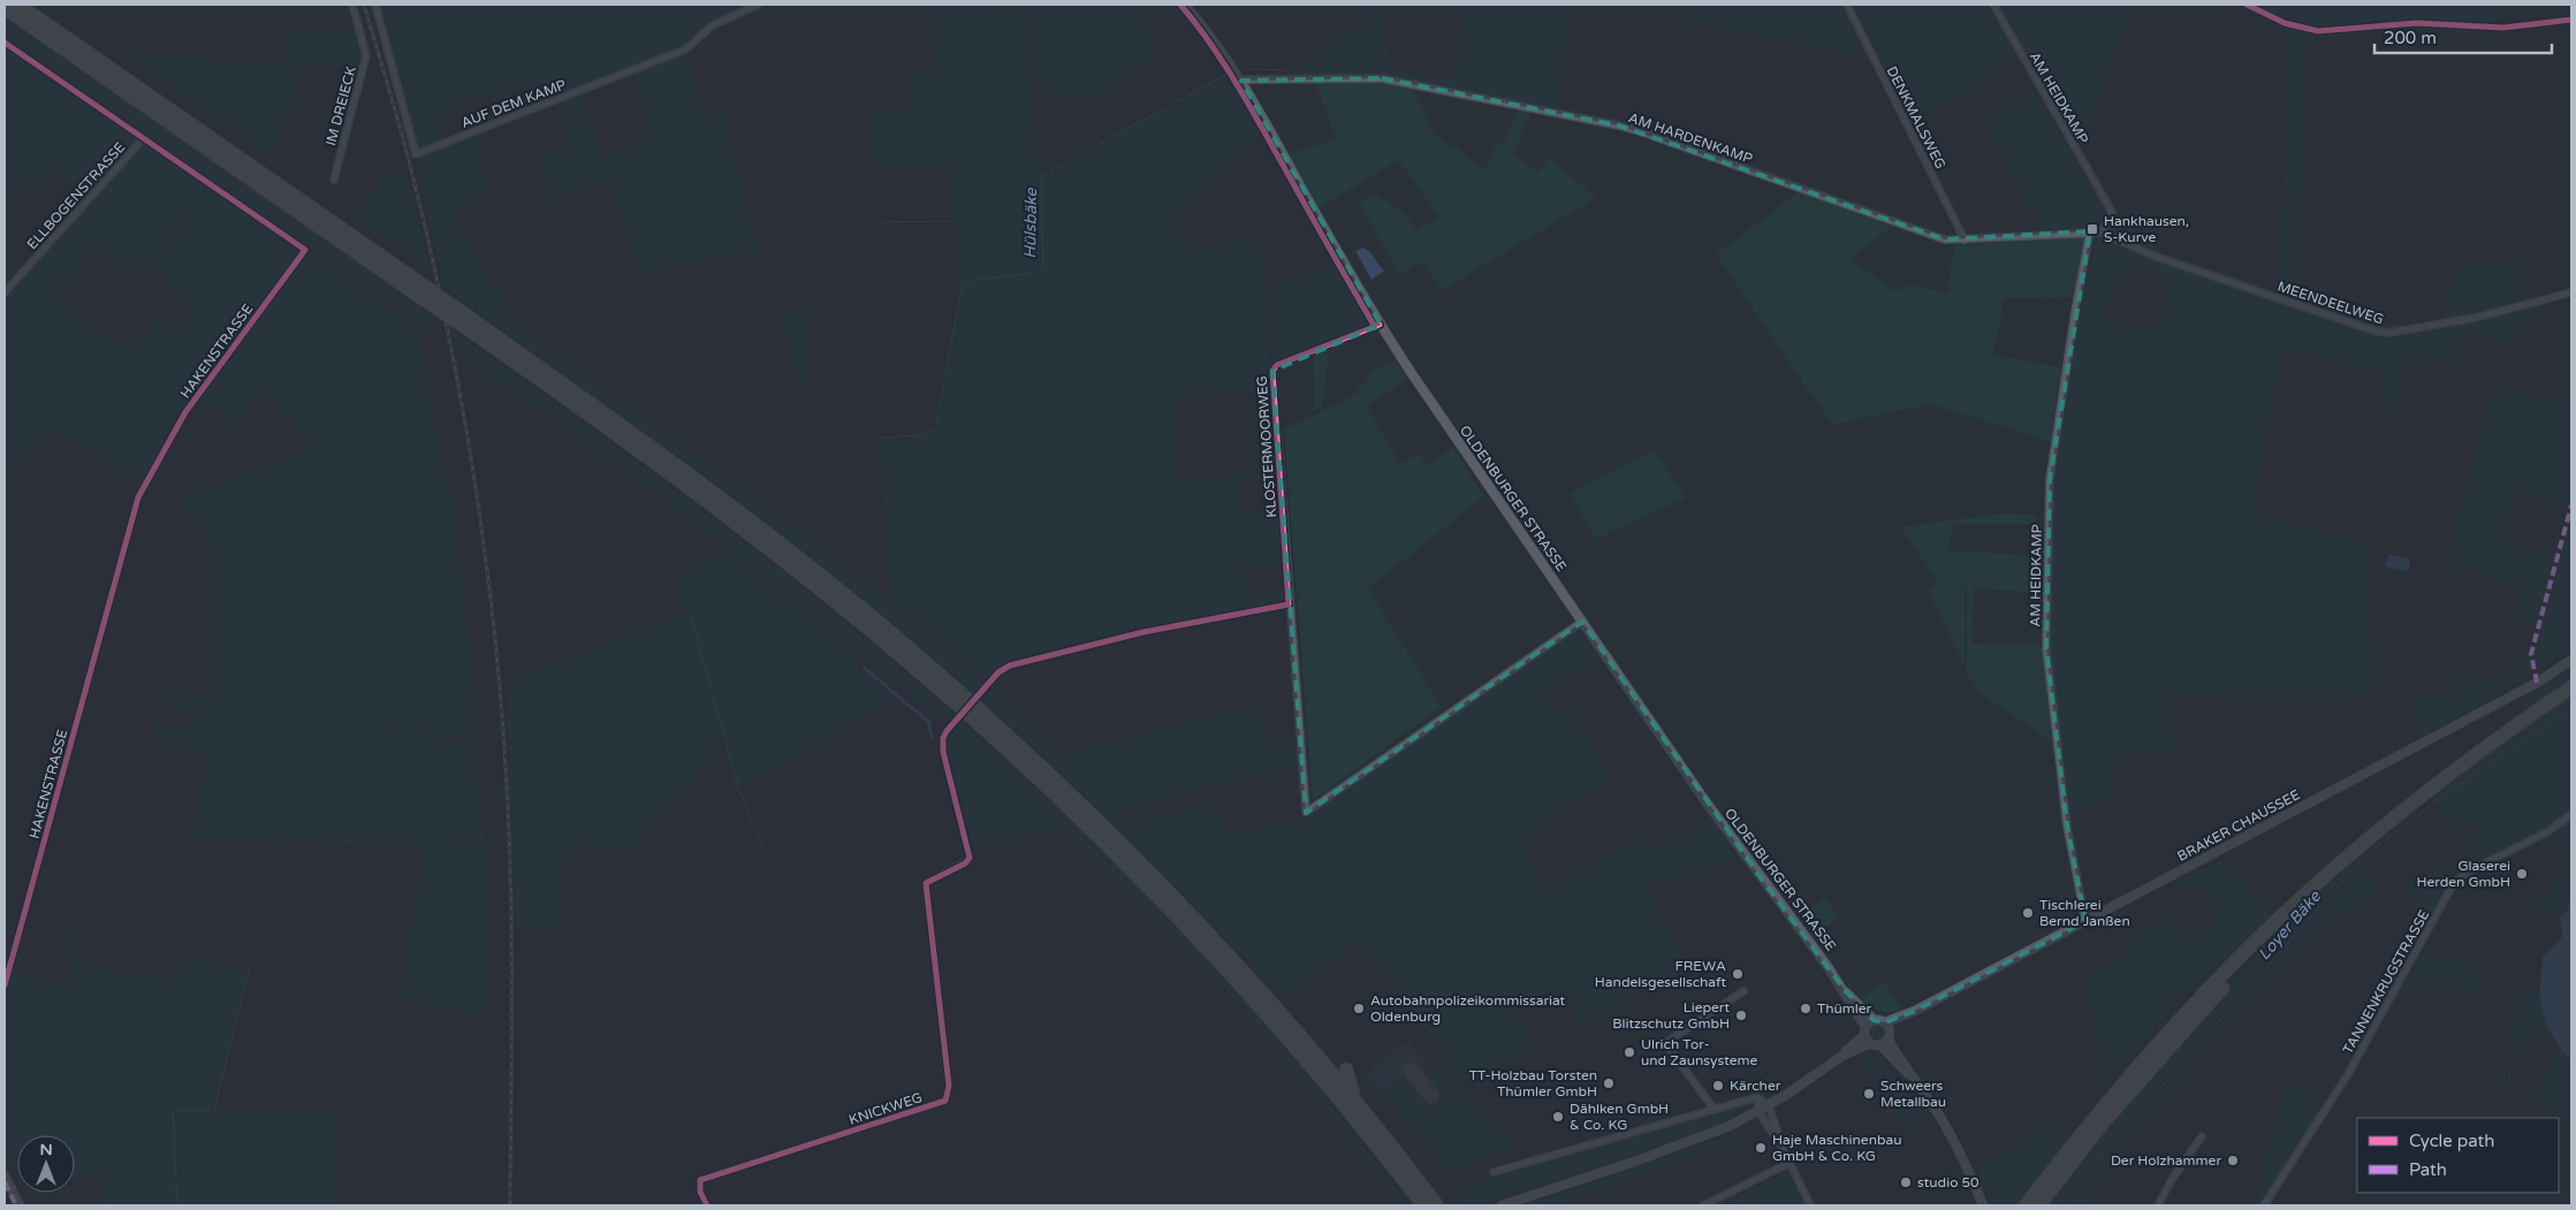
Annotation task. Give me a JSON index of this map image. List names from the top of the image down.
{
  "streets": {
    "street": [
      "AM HEIDKAMP",
      "AUF DEM KAMP",
      "IM DREIECK",
      "DENKMALSWEG",
      "AM HARDENKAMP",
      "ELLBOGENSTRASSE",
      "MEENDEELWEG",
      "HAKENSTRASSE",
      "KLOSTERMOORWEG",
      "OLDENBURGER STRASSE",
      "BRAKER CHAUSSEE",
      "TANNENKRUGSTRASSE",
      "KNICKWEG"
    ]
  },
  "crossings": [
    ["AM HEIDKAMP", "AM HARDENKAMP"],
    ["AM HEIDKAMP", "MEENDEELWEG"],
    ["AM HEIDKAMP", "BRAKER CHAUSSEE"],
    ["DENKMALSWEG", "AM HARDENKAMP"],
    ["AM HARDENKAMP", "MEENDEELWEG"],
    ["AM HARDENKAMP", "OLDENBURGER STRASSE"],
    ["ELLBOGENSTRASSE", "HAKENSTRASSE"],
    ["KLOSTERMOORWEG", "OLDENBURGER STRASSE"]
  ],
  "water": ["Hülsbäke", "Loyer Bäke"],
  "places": {
    "transit": ["Hankhausen, S-Kurve"],
    "other": [
      "Glaserei Herden GmbH",
      "Tischlerei Bernd Janßen",
      "FREWA Handelsgesellschaft",
      "Autobahnpolizeikommissariat Oldenburg",
      "Thümler",
      "Liepert Blitzschutz GmbH",
      "Ulrich Tor- und Zaunsysteme",
      "TT-Holzbau Torsten Thümler GmbH",
      "Kärcher",
      "Schweers Metallbau",
      "Dählken GmbH & Co. KG",
      "Haje Maschinenbau GmbH & Co. KG",
      "Der Holzhammer",
      "studio 50"
    ]
  },
  "legend": ["Cycle path", "Path"],
  "scale_bar": "200 m",
  "north": "top"
}
